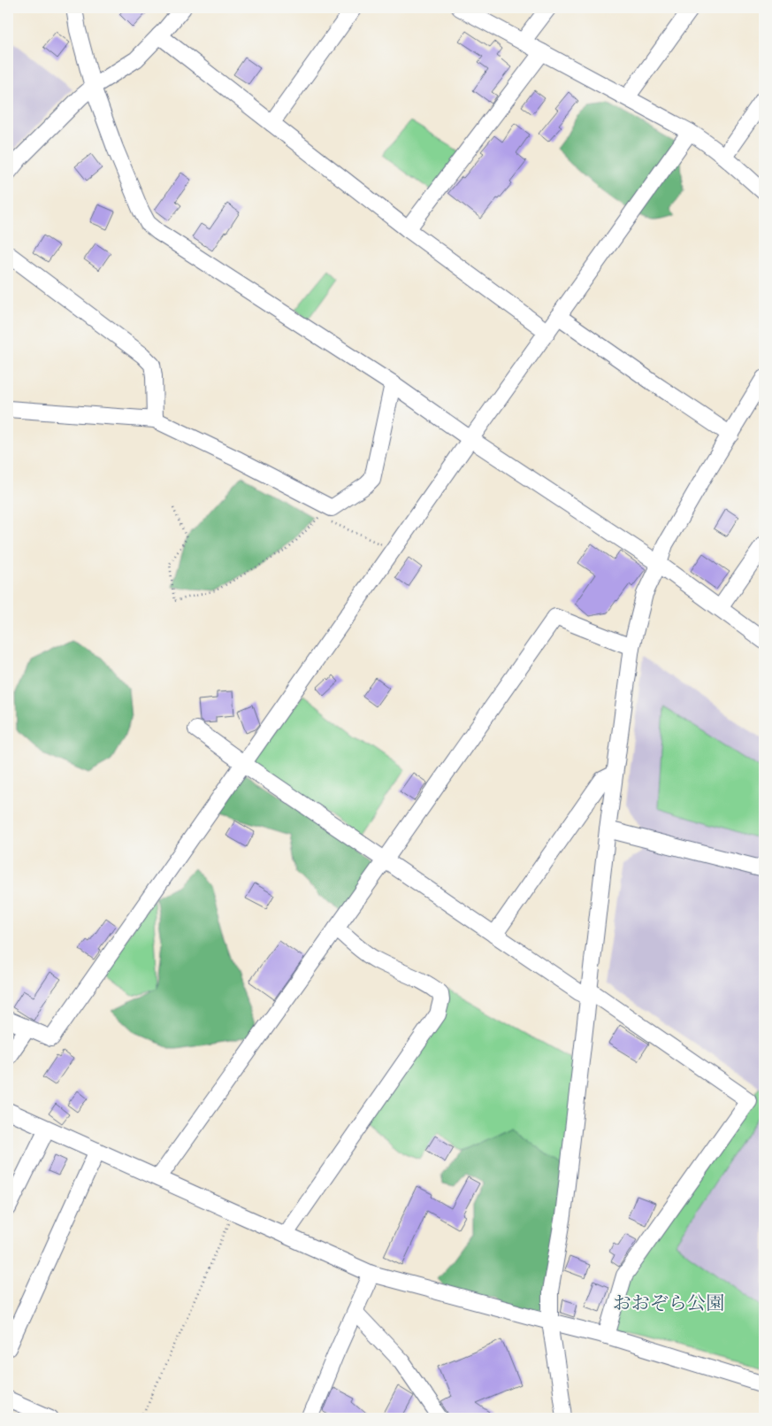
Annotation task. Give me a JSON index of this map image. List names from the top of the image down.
{
  "parks": ["おおぞら公園"]
}
